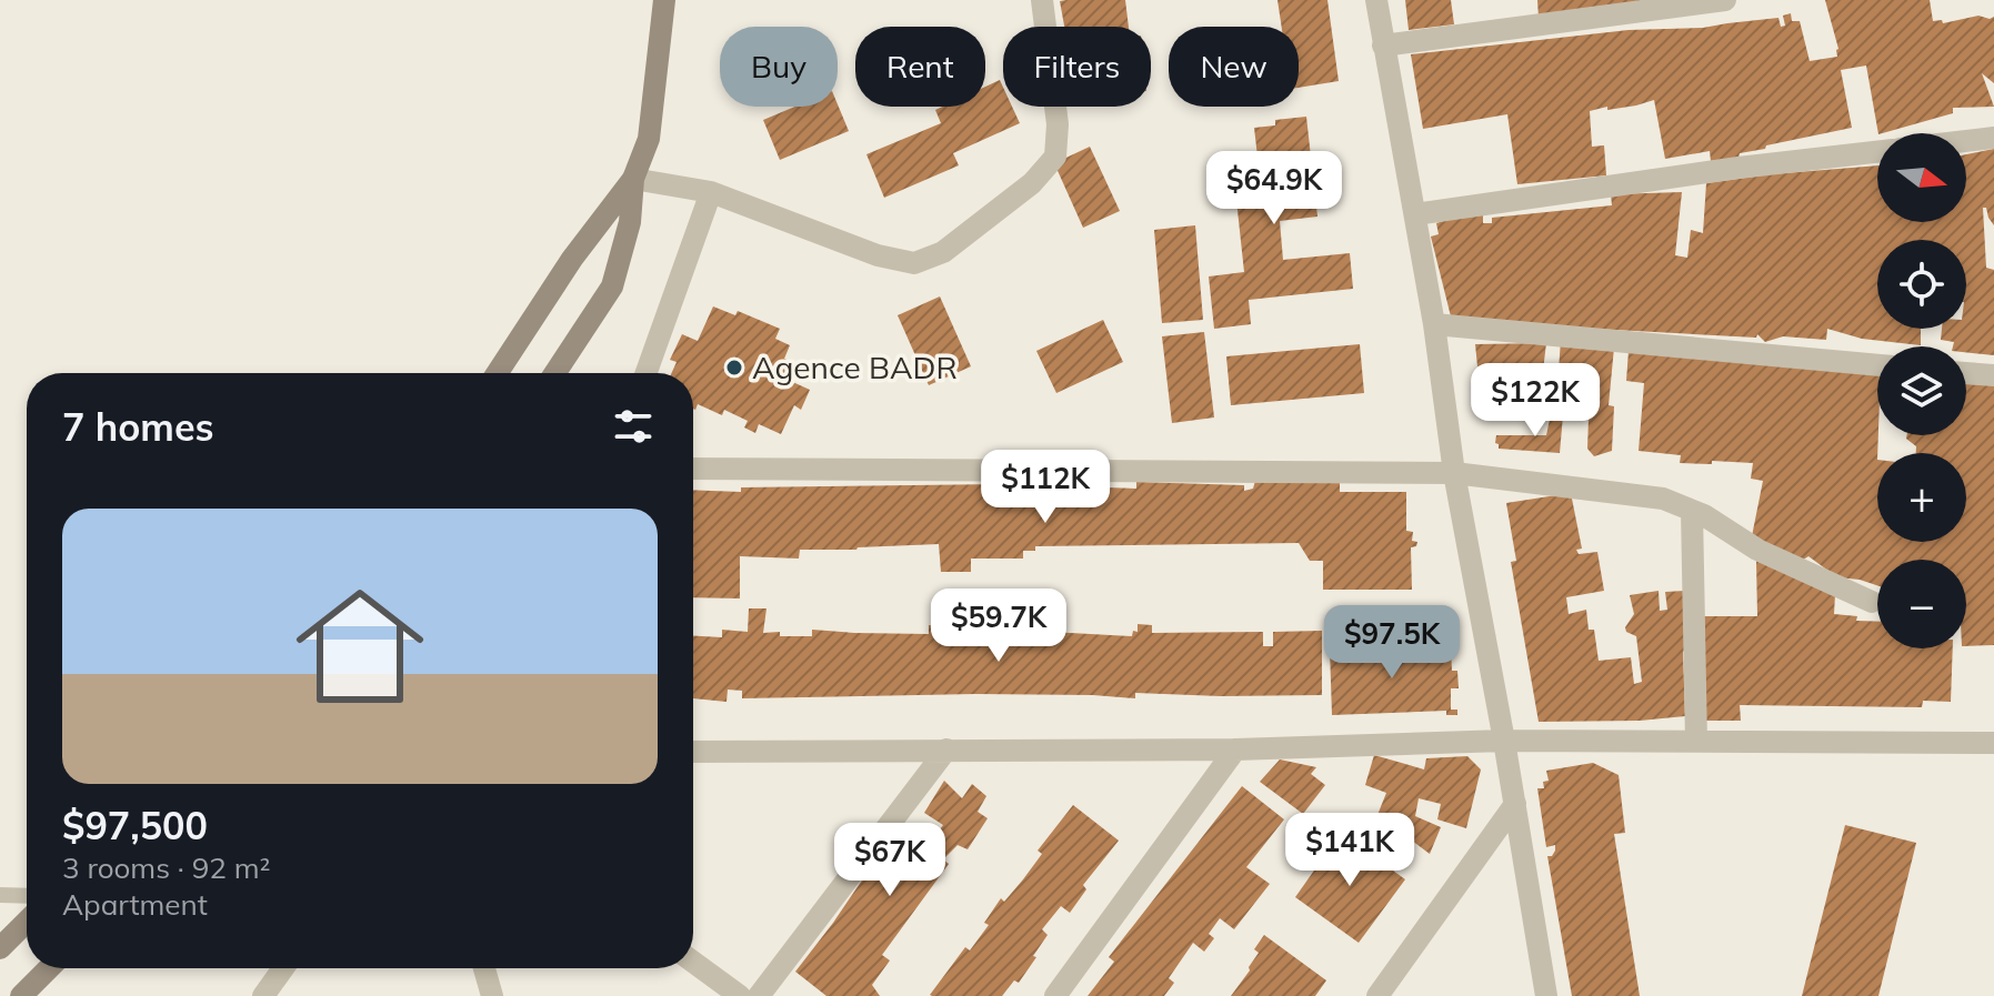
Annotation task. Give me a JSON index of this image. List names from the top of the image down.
{
  "places": ["Agence BADR"],
  "north": "right",
  "page": {
    "chip": [
      "Buy",
      "Rent",
      "Filters",
      "New"
    ],
    "map_buttons": ["+", "−"],
    "price": [
      "$64.9K",
      "$122K",
      "$112K",
      "$59.7K",
      "$97.5K",
      "$141K",
      "$67K"
    ],
    "heading": "7 homes",
    "list": [
      {
        "name": "$97,500",
        "note": "3 rooms · 92 m² · Apartment"
      }
    ]
  }
}
